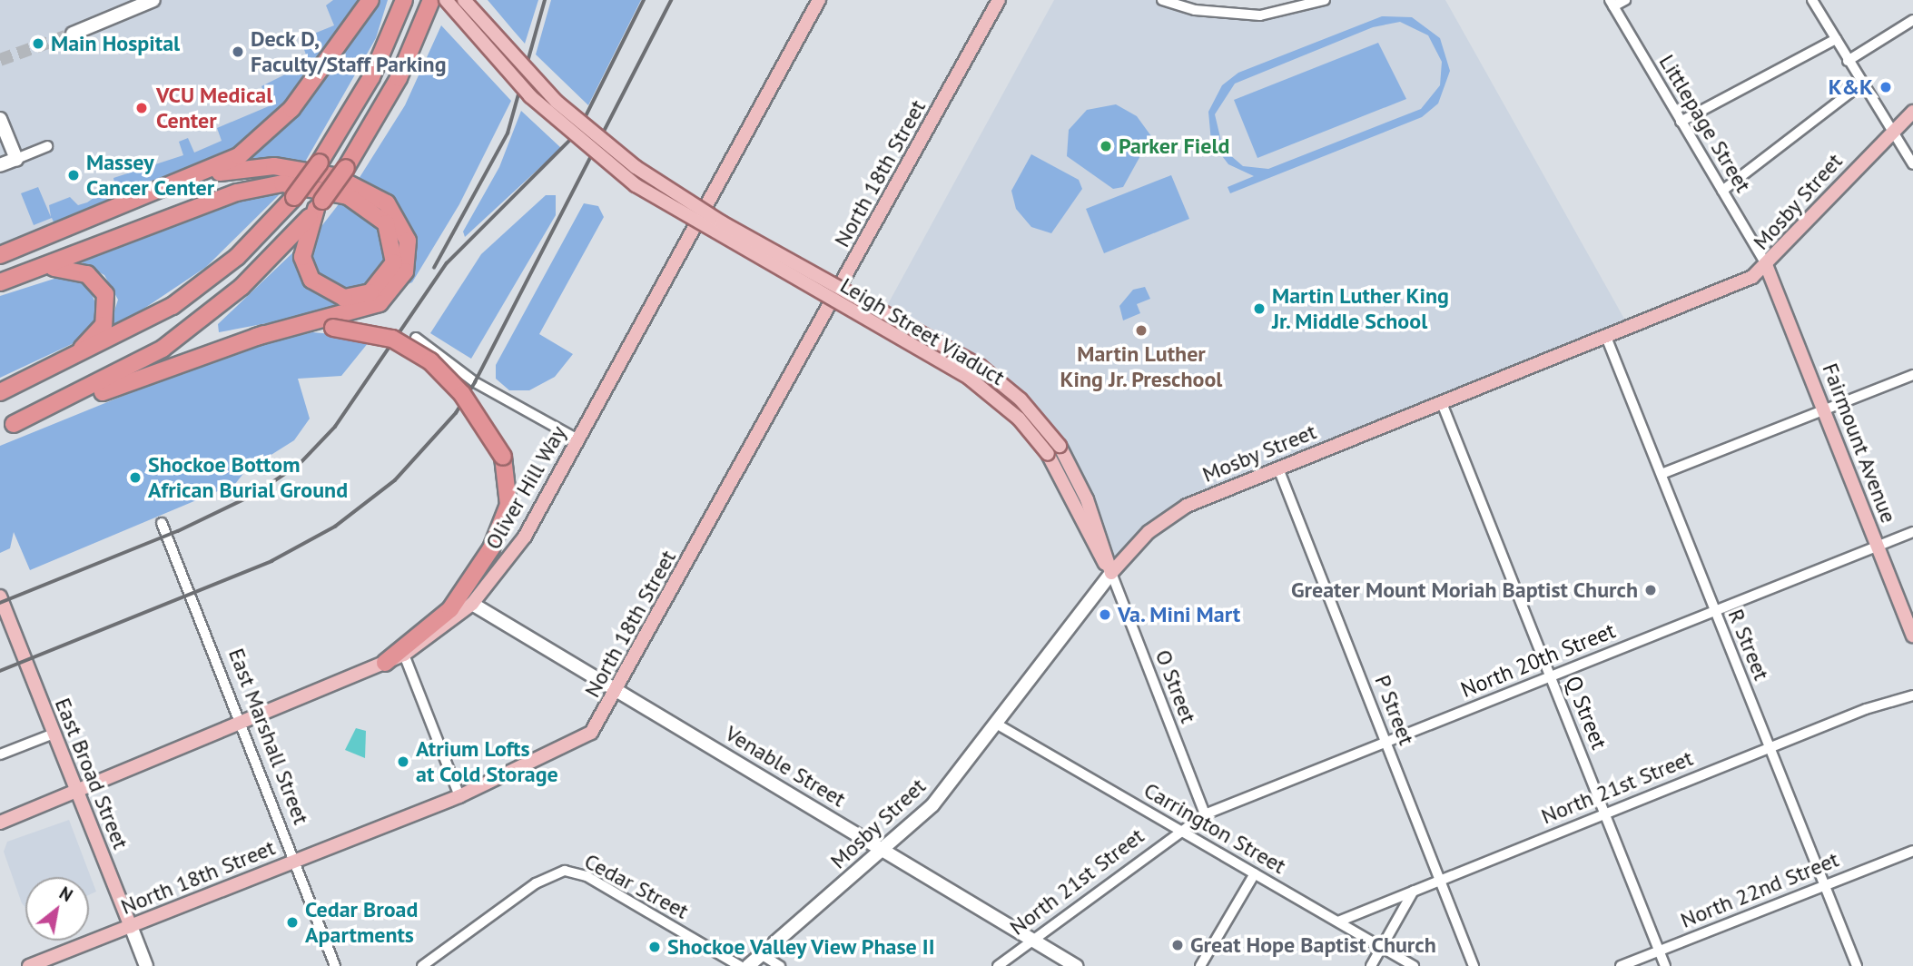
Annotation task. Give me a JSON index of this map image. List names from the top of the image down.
{
  "streets": {
    "main road": [
      "North 18th Street",
      "Mosby Street",
      "Leigh Street Viaduct",
      "Fairmount Avenue",
      "Oliver Hill Way",
      "Venable Street",
      "East Broad Street"
    ],
    "street": [
      "Littlepage Street",
      "R Street",
      "North 20th Street",
      "O Street",
      "P Street",
      "Q Street",
      "East Marshall Street",
      "North 21st Street",
      "Carrington Street",
      "Cedar Street",
      "North 22nd Street"
    ]
  },
  "crossings": [
    ["Littlepage Street", "Mosby Street"],
    ["Littlepage Street", "Fairmount Avenue"],
    ["North 18th Street", "East Marshall Street"],
    ["North 18th Street", "Venable Street"],
    ["North 18th Street", "East Broad Street"],
    ["Mosby Street", "Leigh Street Viaduct"],
    ["Mosby Street", "Fairmount Avenue"],
    ["Mosby Street", "R Street"],
    ["Mosby Street", "O Street"],
    ["Mosby Street", "P Street"],
    ["Mosby Street", "Q Street"],
    ["Mosby Street", "Venable Street"],
    ["Mosby Street", "Carrington Street"],
    ["Leigh Street Viaduct", "O Street"],
    ["Fairmount Avenue", "North 20th Street"],
    ["Oliver Hill Way", "East Marshall Street"],
    ["Oliver Hill Way", "Venable Street"],
    ["Oliver Hill Way", "East Broad Street"],
    ["R Street", "North 20th Street"],
    ["R Street", "North 21st Street"],
    ["R Street", "North 22nd Street"],
    ["North 20th Street", "O Street"],
    ["North 20th Street", "P Street"],
    ["North 20th Street", "Q Street"],
    ["North 20th Street", "North 21st Street"],
    ["North 20th Street", "Carrington Street"],
    ["P Street", "North 21st Street"],
    ["Q Street", "North 21st Street"],
    ["Q Street", "North 22nd Street"],
    ["Venable Street", "North 21st Street"],
    ["North 21st Street", "Carrington Street"]
  ],
  "places": [
    "Main Hospital",
    "Deck D, Faculty/Staff Parking",
    "K&K",
    "VCU Medical Center",
    "Parker Field",
    "Massey Cancer Center",
    "Martin Luther King Jr. Middle School",
    "Martin Luther King Jr. Preschool",
    "Shockoe Bottom African Burial Ground",
    "Greater Mount Moriah Baptist Church",
    "Va. Mini Mart",
    "Atrium Lofts at Cold Storage",
    "Cedar Broad Apartments",
    "Great Hope Baptist Church",
    "Shockoe Valley View Phase II"
  ],
  "north": "top right"
}
